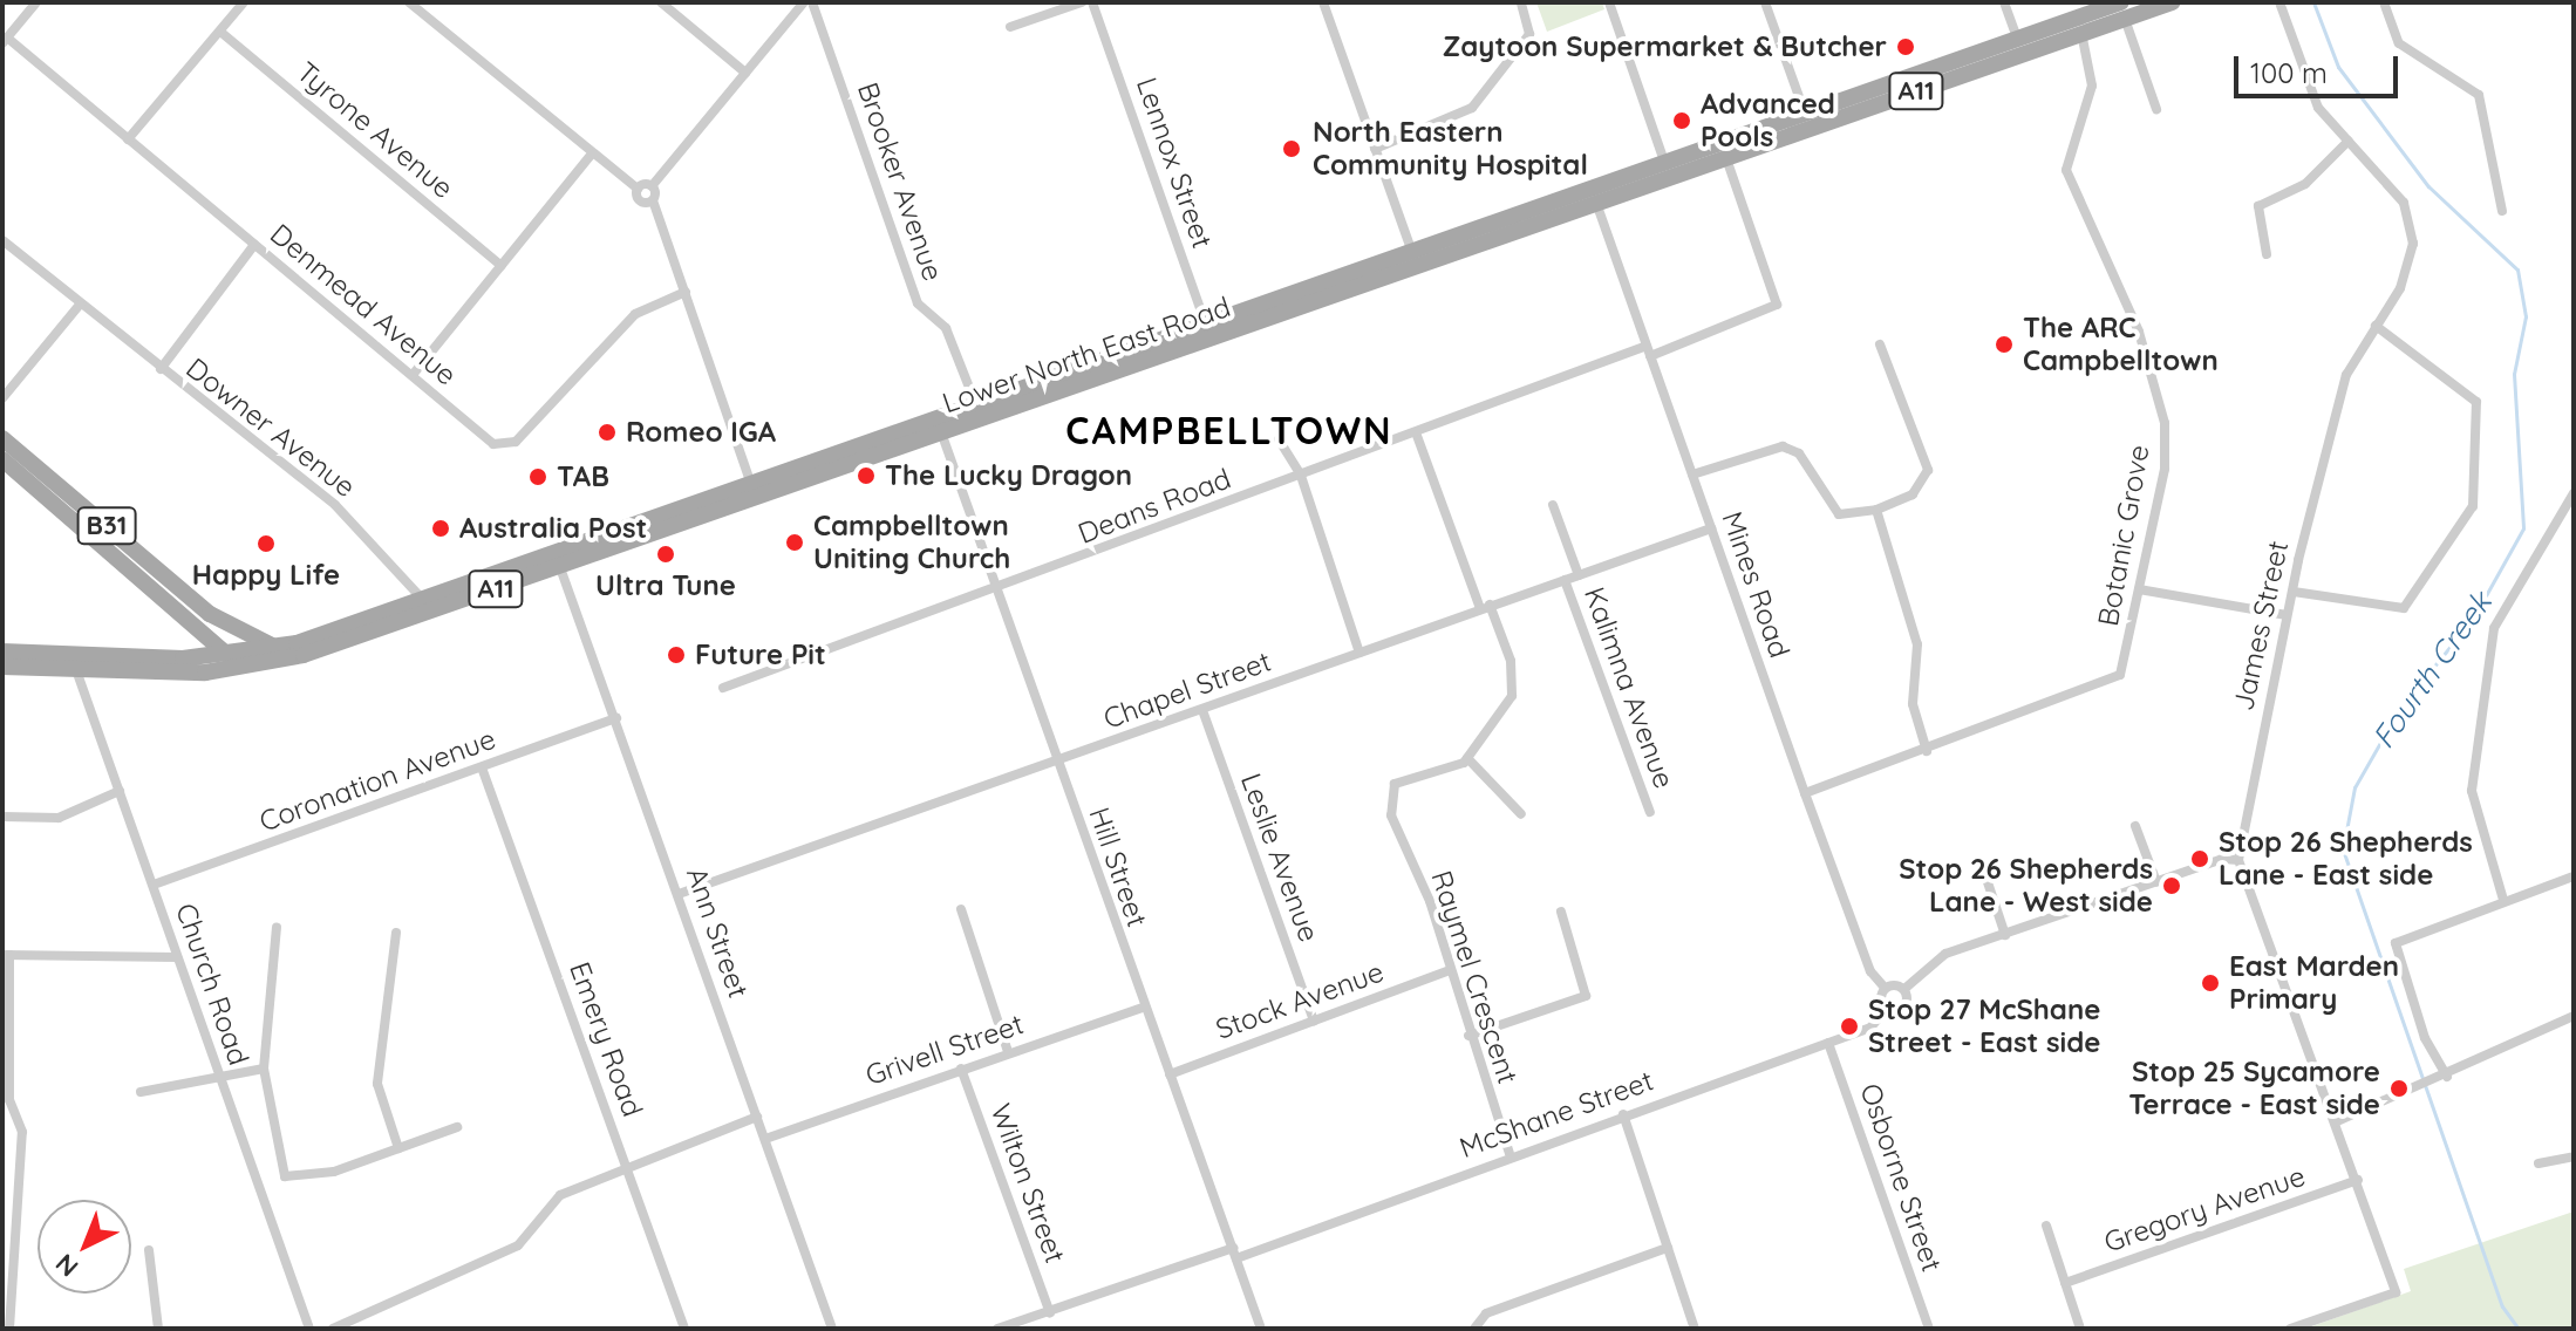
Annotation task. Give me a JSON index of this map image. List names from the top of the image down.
{
  "streets": {
    "main road": ["A11", "Lower North East Road", "B31"],
    "street": [
      "Tyrone Avenue",
      "Lennox Street",
      "Brooker Avenue",
      "Denmead Avenue",
      "Downer Avenue",
      "Deans Road",
      "Botanic Grove",
      "Mines Road",
      "James Street",
      "Kalimna Avenue",
      "Chapel Street",
      "Coronation Avenue",
      "Leslie Avenue",
      "Hill Street",
      "Ann Street",
      "Raymel Crescent",
      "Church Road",
      "Stock Avenue",
      "Emery Road",
      "Grivell Street",
      "McShane Street",
      "Osborne Street",
      "Wilton Street",
      "Gregory Avenue"
    ]
  },
  "crossings": [
    ["Lennox Street", "Lower North East Road"],
    ["Brooker Avenue", "Lower North East Road"],
    ["Lower North East Road", "Downer Avenue"],
    ["Lower North East Road", "Deans Road"],
    ["Lower North East Road", "B31"],
    ["Lower North East Road", "Botanic Grove"],
    ["Lower North East Road", "Mines Road"],
    ["Lower North East Road", "Hill Street"],
    ["Lower North East Road", "Ann Street"],
    ["Lower North East Road", "Church Road"],
    ["Deans Road", "Mines Road"],
    ["Deans Road", "Hill Street"],
    ["Botanic Grove", "Mines Road"],
    ["Mines Road", "Chapel Street"],
    ["Kalimna Avenue", "Chapel Street"],
    ["Chapel Street", "Leslie Avenue"],
    ["Chapel Street", "Hill Street"],
    ["Chapel Street", "Ann Street"],
    ["Coronation Avenue", "Ann Street"],
    ["Coronation Avenue", "Church Road"],
    ["Coronation Avenue", "Emery Road"],
    ["Leslie Avenue", "Stock Avenue"],
    ["Hill Street", "Stock Avenue"],
    ["Hill Street", "Grivell Street"],
    ["Hill Street", "McShane Street"],
    ["Ann Street", "Grivell Street"],
    ["Raymel Crescent", "Stock Avenue"],
    ["Raymel Crescent", "McShane Street"],
    ["Grivell Street", "Wilton Street"],
    ["McShane Street", "Osborne Street"],
    ["McShane Street", "Wilton Street"]
  ],
  "districts": ["CAMPBELLTOWN"],
  "water": ["Fourth Creek"],
  "places": [
    "Zaytoon Supermarket & Butcher",
    "Advanced Pools",
    "North Eastern Community Hospital",
    "The ARC Campbelltown",
    "Romeo IGA",
    "The Lucky Dragon",
    "TAB",
    "Australia Post",
    "Campbelltown Uniting Church",
    "Happy Life",
    "Ultra Tune",
    "Future Pit",
    "Stop 26 Shepherds Lane - East side",
    "Stop 26 Shepherds Lane - West side",
    "East Marden Primary",
    "Stop 27 McShane Street - East side",
    "Stop 25 Sycamore Terrace - East side"
  ],
  "scale_bar": "100 m",
  "north": "bottom left"
}
